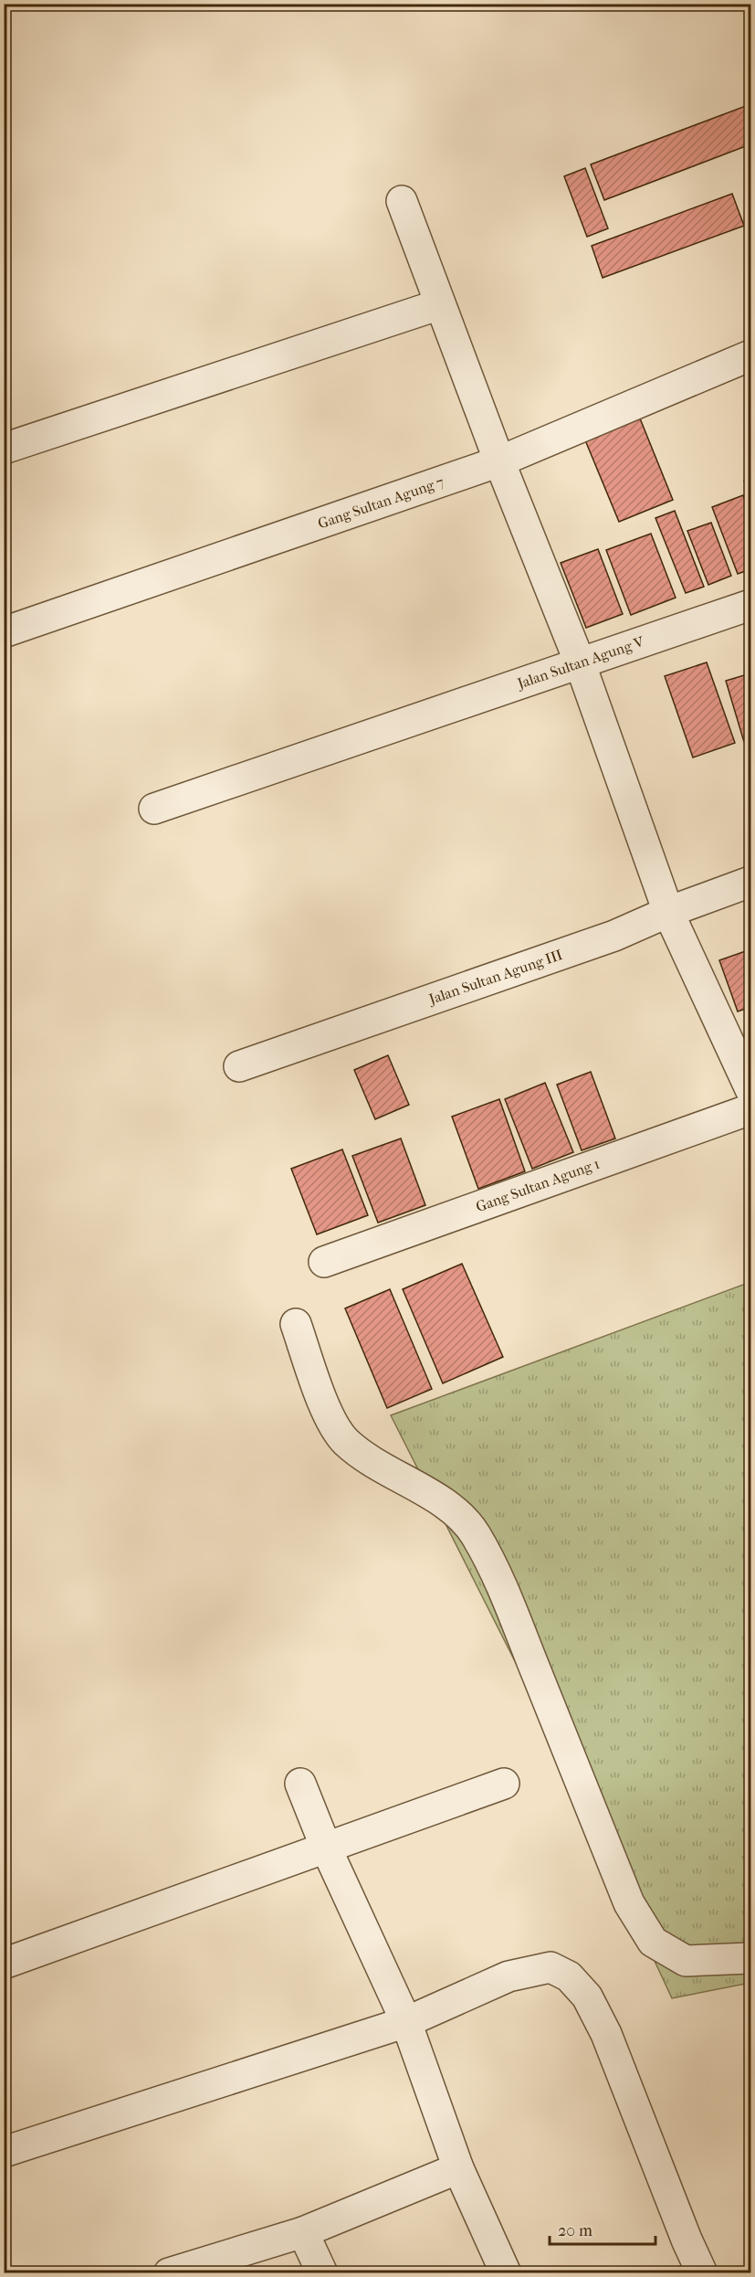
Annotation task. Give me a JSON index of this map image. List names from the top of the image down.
{
  "streets": {
    "street": [
      "Gang Sultan Agung 7",
      "Jalan Sultan Agung V",
      "Jalan Sultan Agung III",
      "Gang Sultan Agung 1"
    ]
  },
  "scale_bar": "20 m"
}
